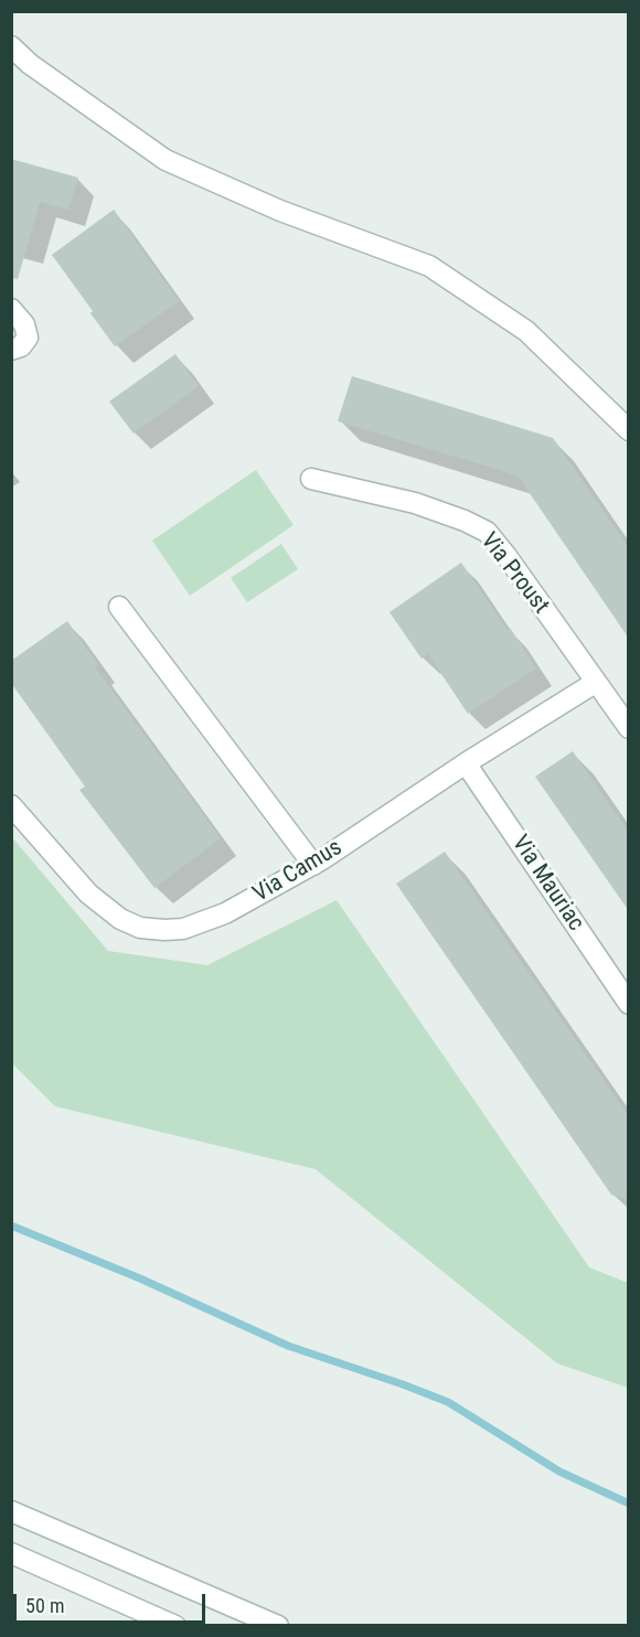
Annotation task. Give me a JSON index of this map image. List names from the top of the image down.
{
  "streets": {
    "street": ["Via Proust", "Via Camus", "Via Mauriac"]
  },
  "crossings": [
    ["Via Proust", "Via Camus"],
    ["Via Camus", "Via Mauriac"]
  ],
  "scale_bar": "50 m"
}
